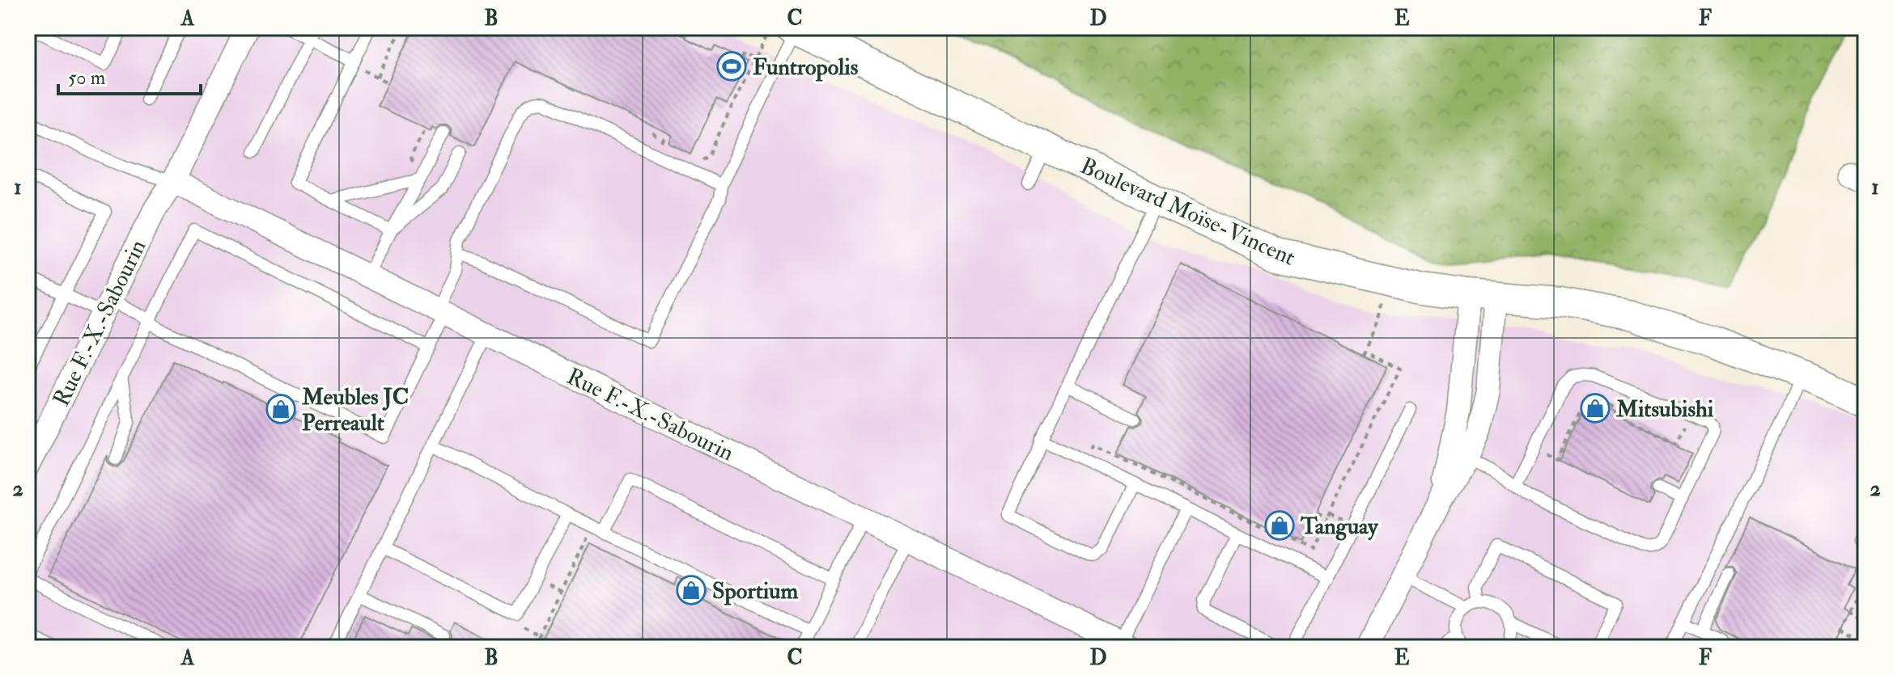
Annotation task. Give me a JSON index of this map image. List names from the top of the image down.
{
  "streets": {
    "street": ["Boulevard Moïse-Vincent", "Rue F.-X.-Sabourin"]
  },
  "places": {
    "sports": ["Funtropolis"],
    "shop": [
      "Mitsubishi",
      "Meubles JC Perreault",
      "Tanguay",
      "Sportium"
    ]
  },
  "scale_bar": "50 m",
  "grid": {
    "columns": [
      "A",
      "B",
      "C",
      "D",
      "E",
      "F"
    ],
    "rows": ["1", "2"]
  }
}
